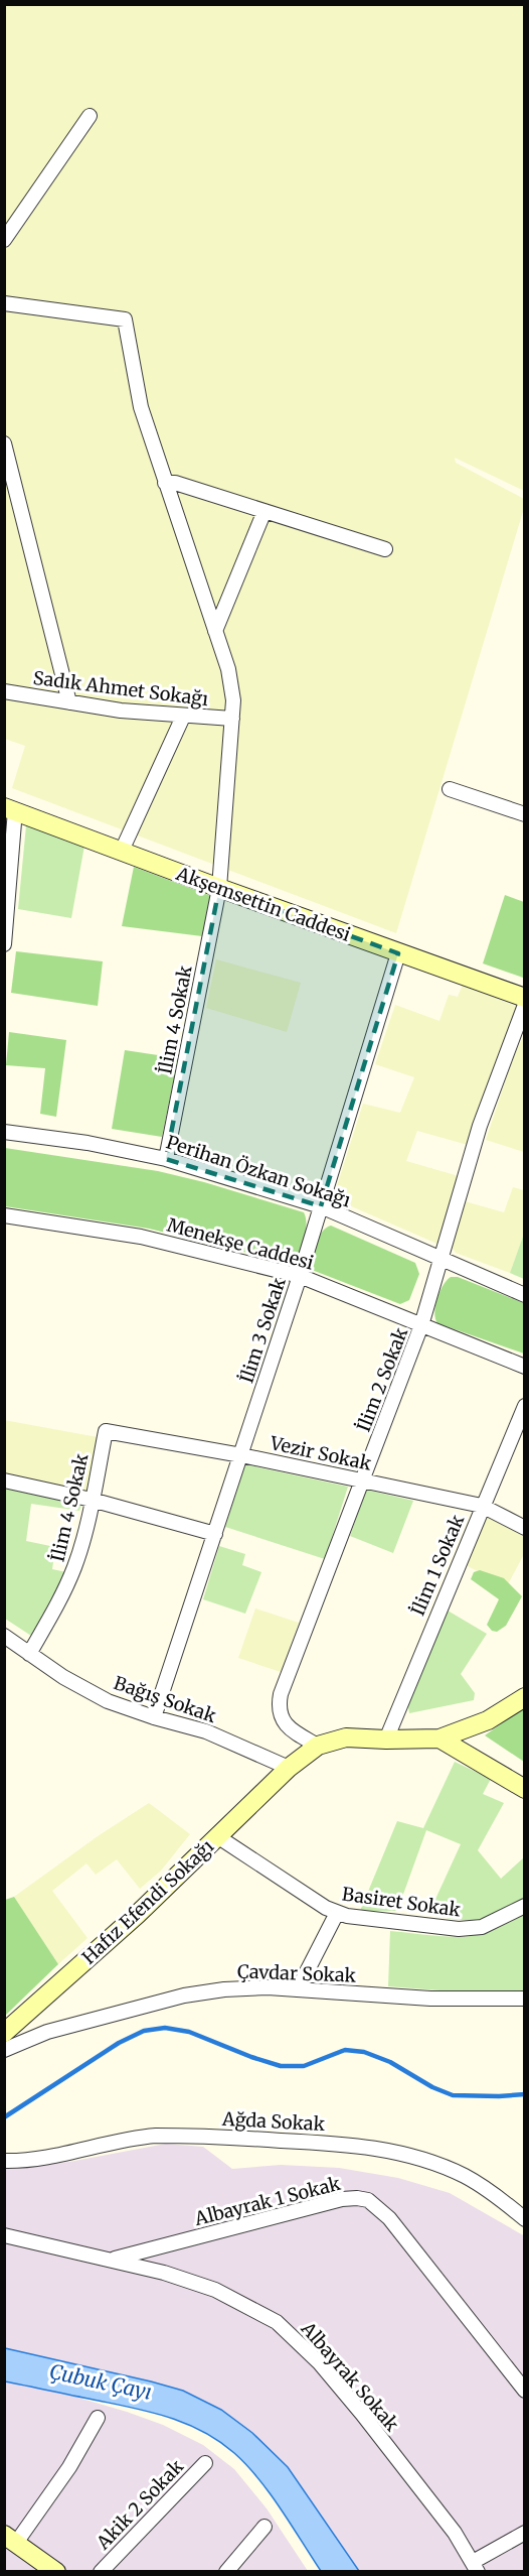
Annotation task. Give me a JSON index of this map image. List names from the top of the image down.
{
  "streets": {
    "street": [
      "Sadık Ahmet Sokağı",
      "Akşemsettin Caddesi",
      "İlim 4 Sokak",
      "Perihan Özkan Sokağı",
      "Menekşe Caddesi",
      "İlim 3 Sokak",
      "İlim 2 Sokak",
      "Vezir Sokak",
      "İlim 1 Sokak",
      "Bağış Sokak",
      "Hafız Efendi Sokağı",
      "Basiret Sokak",
      "Çavdar Sokak",
      "Ağda Sokak",
      "Albayrak 1 Sokak",
      "Albayrak Sokak",
      "Akik 2 Sokak"
    ]
  },
  "crossings": [
    ["Sadık Ahmet Sokağı", "İlim 4 Sokak"],
    ["Akşemsettin Caddesi", "İlim 4 Sokak"],
    ["Akşemsettin Caddesi", "İlim 3 Sokak"],
    ["İlim 4 Sokak", "Perihan Özkan Sokağı"],
    ["İlim 4 Sokak", "Vezir Sokak"],
    ["İlim 4 Sokak", "Bağış Sokak"],
    ["Perihan Özkan Sokağı", "İlim 3 Sokak"],
    ["Perihan Özkan Sokağı", "İlim 2 Sokak"],
    ["Menekşe Caddesi", "İlim 3 Sokak"],
    ["Menekşe Caddesi", "İlim 2 Sokak"],
    ["İlim 3 Sokak", "Vezir Sokak"],
    ["İlim 3 Sokak", "Bağış Sokak"],
    ["İlim 2 Sokak", "Vezir Sokak"],
    ["İlim 2 Sokak", "Hafız Efendi Sokağı"],
    ["Vezir Sokak", "İlim 1 Sokak"],
    ["Bağış Sokak", "Hafız Efendi Sokağı"],
    ["Hafız Efendi Sokağı", "Basiret Sokak"],
    ["Albayrak 1 Sokak", "Albayrak Sokak"]
  ],
  "water": ["Çubuk Çayı"]
}
